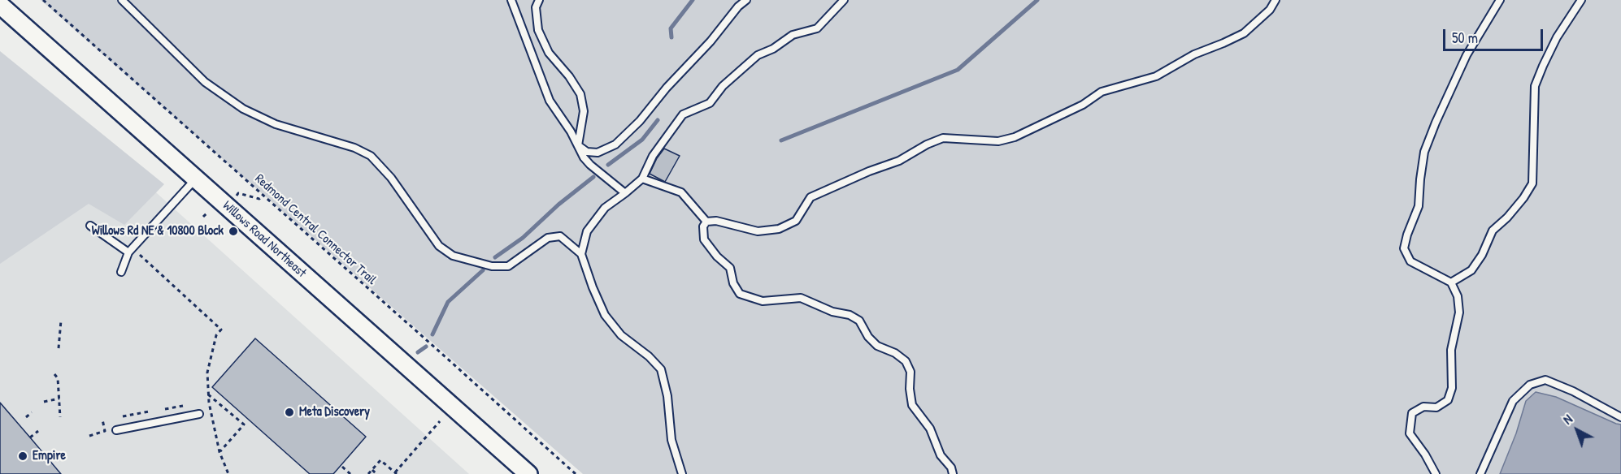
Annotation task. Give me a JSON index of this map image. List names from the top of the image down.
{
  "streets": {
    "main road": ["Willows Road Northeast"],
    "path": ["Redmond Central Connector Trail"]
  },
  "places": ["Willows Rd NE & 10800 Block", "Meta Discovery", "Empire"],
  "scale_bar": "50 m",
  "north": "top left"
}
